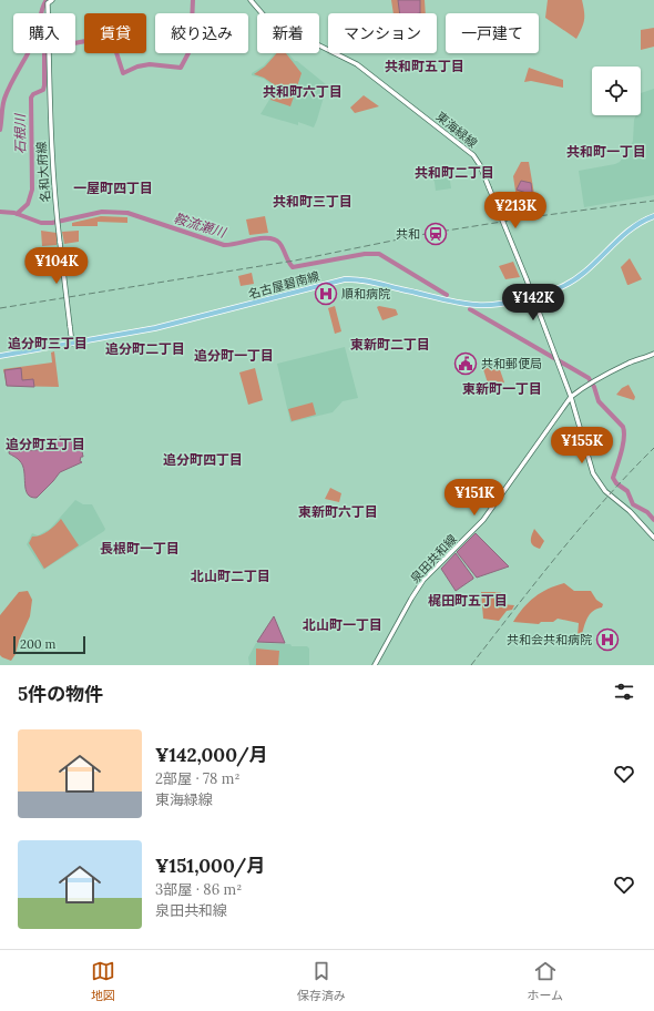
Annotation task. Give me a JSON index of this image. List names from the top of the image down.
{
  "streets": {
    "main road": [
      "東海緑線",
      "名和大府線",
      "名古屋碧南線",
      "泉田共和線"
    ]
  },
  "crossings": [
    ["東海緑線", "名古屋碧南線"],
    ["東海緑線", "泉田共和線"],
    ["名和大府線", "名古屋碧南線"]
  ],
  "districts": [
    "共和町五丁目",
    "共和町六丁目",
    "共和町一丁目",
    "共和町二丁目",
    "一屋町四丁目",
    "共和町三丁目",
    "追分町三丁目",
    "東新町二丁目",
    "追分町二丁目",
    "追分町一丁目",
    "東新町一丁目",
    "追分町五丁目",
    "追分町四丁目",
    "東新町六丁目",
    "長根町一丁目",
    "北山町二丁目",
    "梶田町五丁目",
    "北山町一丁目"
  ],
  "water": ["石根川", "鞍流瀬川"],
  "places": {
    "station": ["共和"],
    "hospital": ["順和病院", "共和会共和病院"],
    "public building": ["共和郵便局"]
  },
  "scale_bar": "200 m",
  "page": {
    "chip": [
      "購入",
      "賃貸",
      "絞り込み",
      "新着",
      "マンション",
      "一戸建て"
    ],
    "price": [
      "¥213K",
      "¥104K",
      "¥142K",
      "¥155K",
      "¥151K"
    ],
    "scale": "200 m",
    "heading": "5件の物件",
    "list": [
      {
        "name": "¥142,000/月",
        "note": "2部屋 · 78 m² · 東海緑線"
      },
      {
        "name": "¥151,000/月",
        "note": "3部屋 · 86 m² · 泉田共和線"
      }
    ],
    "tabs": ["地図", "保存済み", "ホーム"]
  }
}
